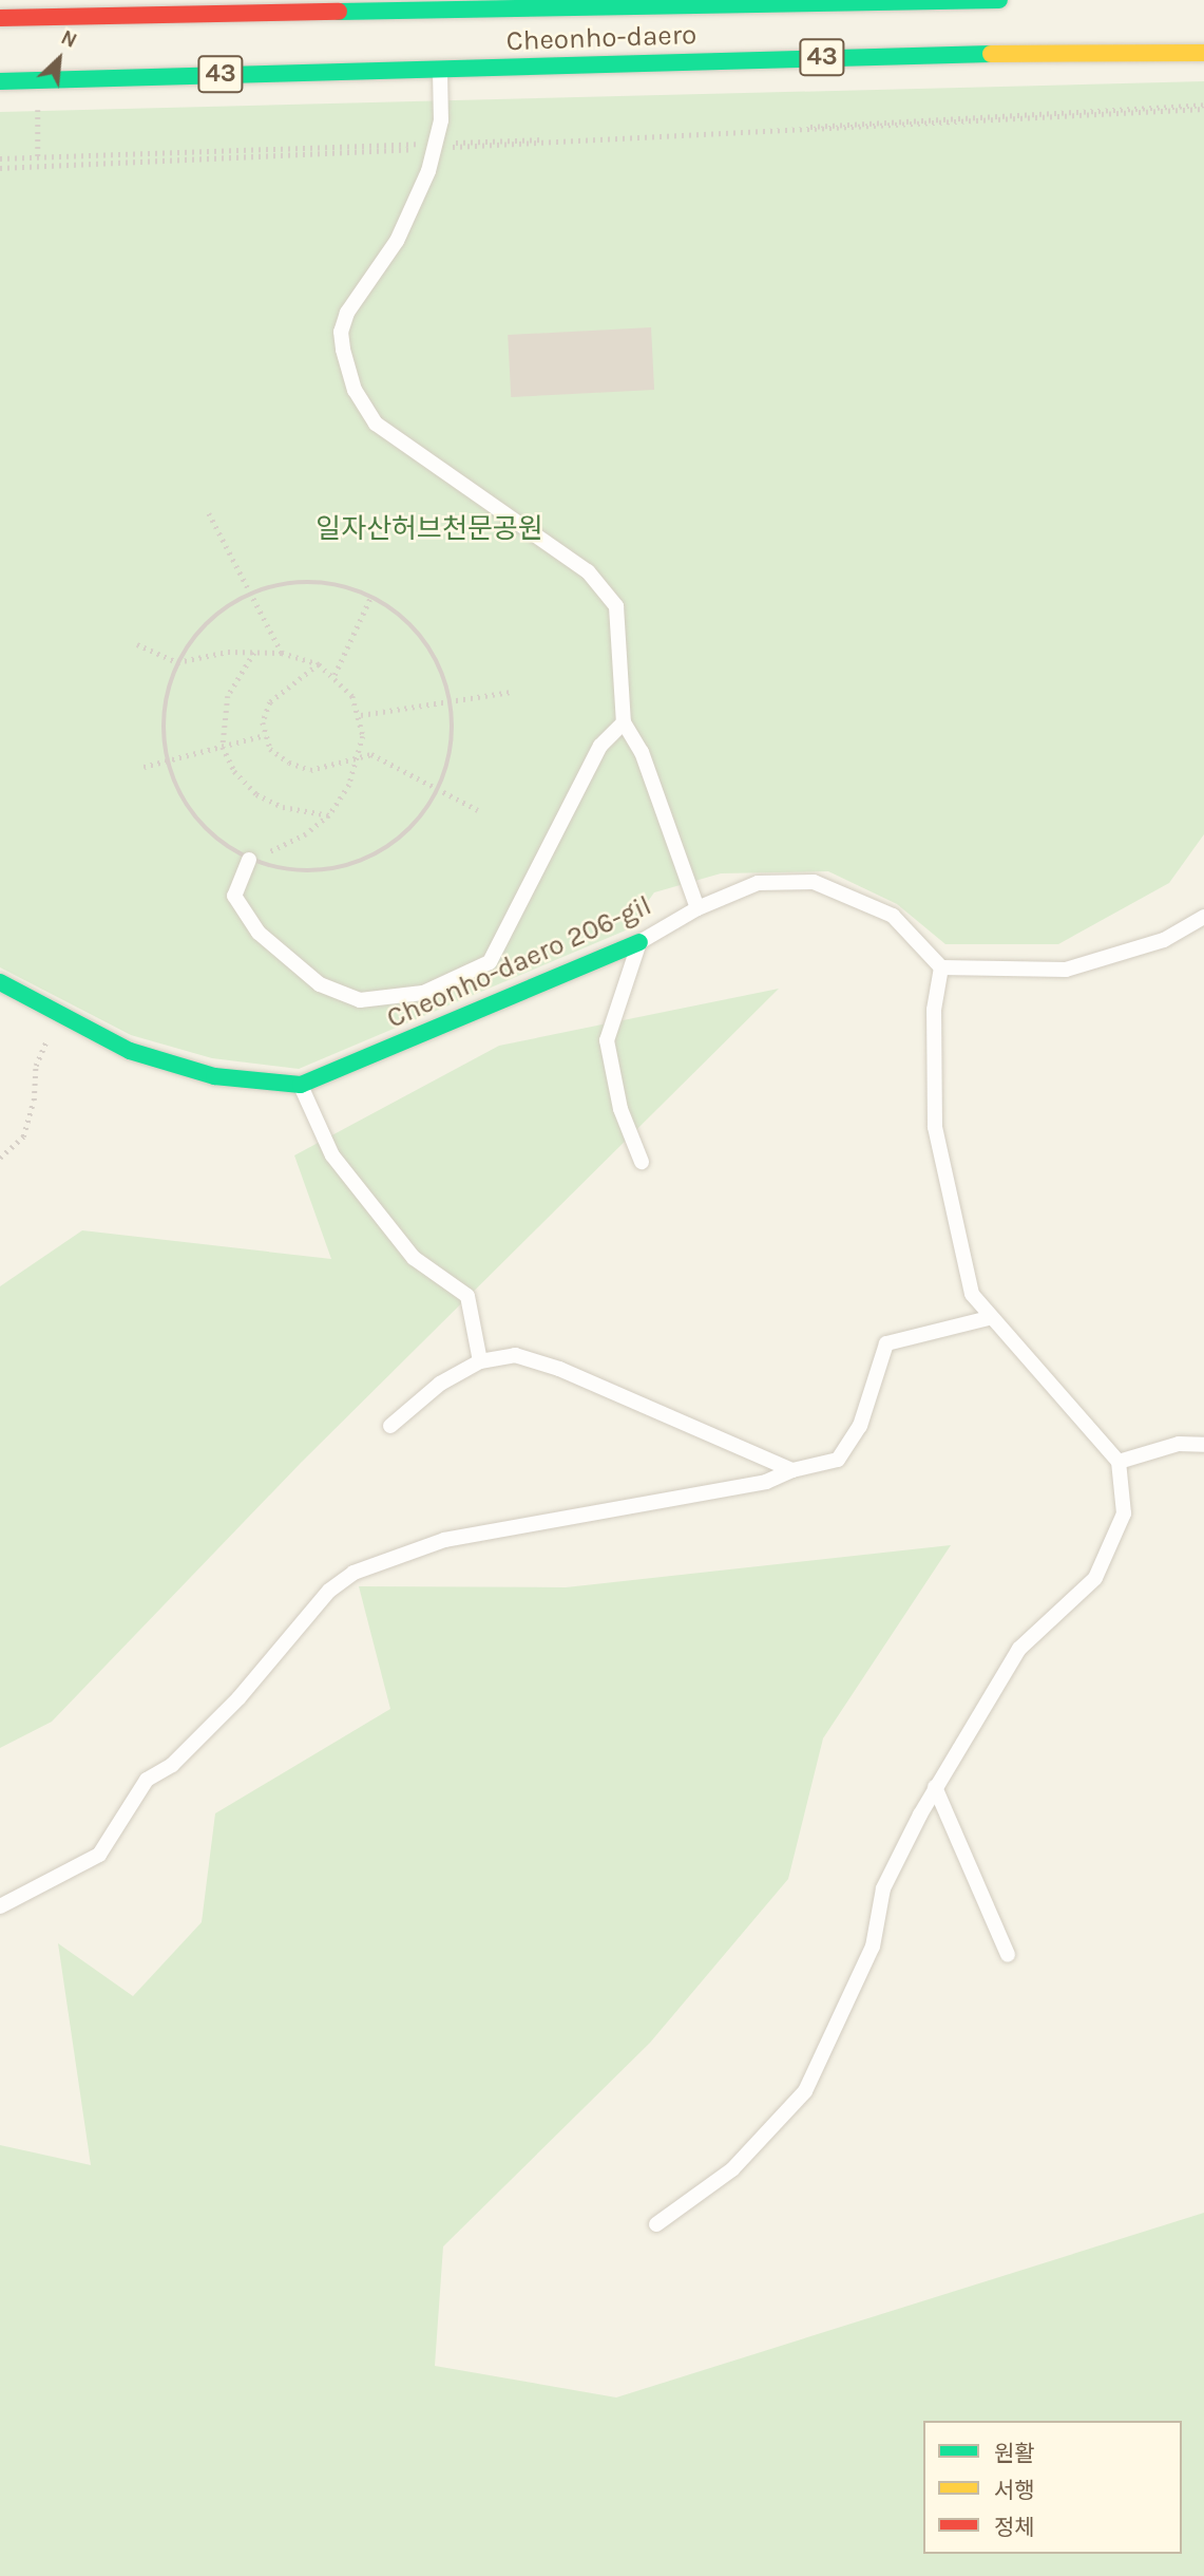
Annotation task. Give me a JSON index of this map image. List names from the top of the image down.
{
  "streets": {
    "main road": ["Cheonho-daero", "43", "Cheonho-daero 206-gil"]
  },
  "parks": ["일자산허브천문공원"],
  "legend": ["원활", "서행", "정체"],
  "north": "top right"
}
